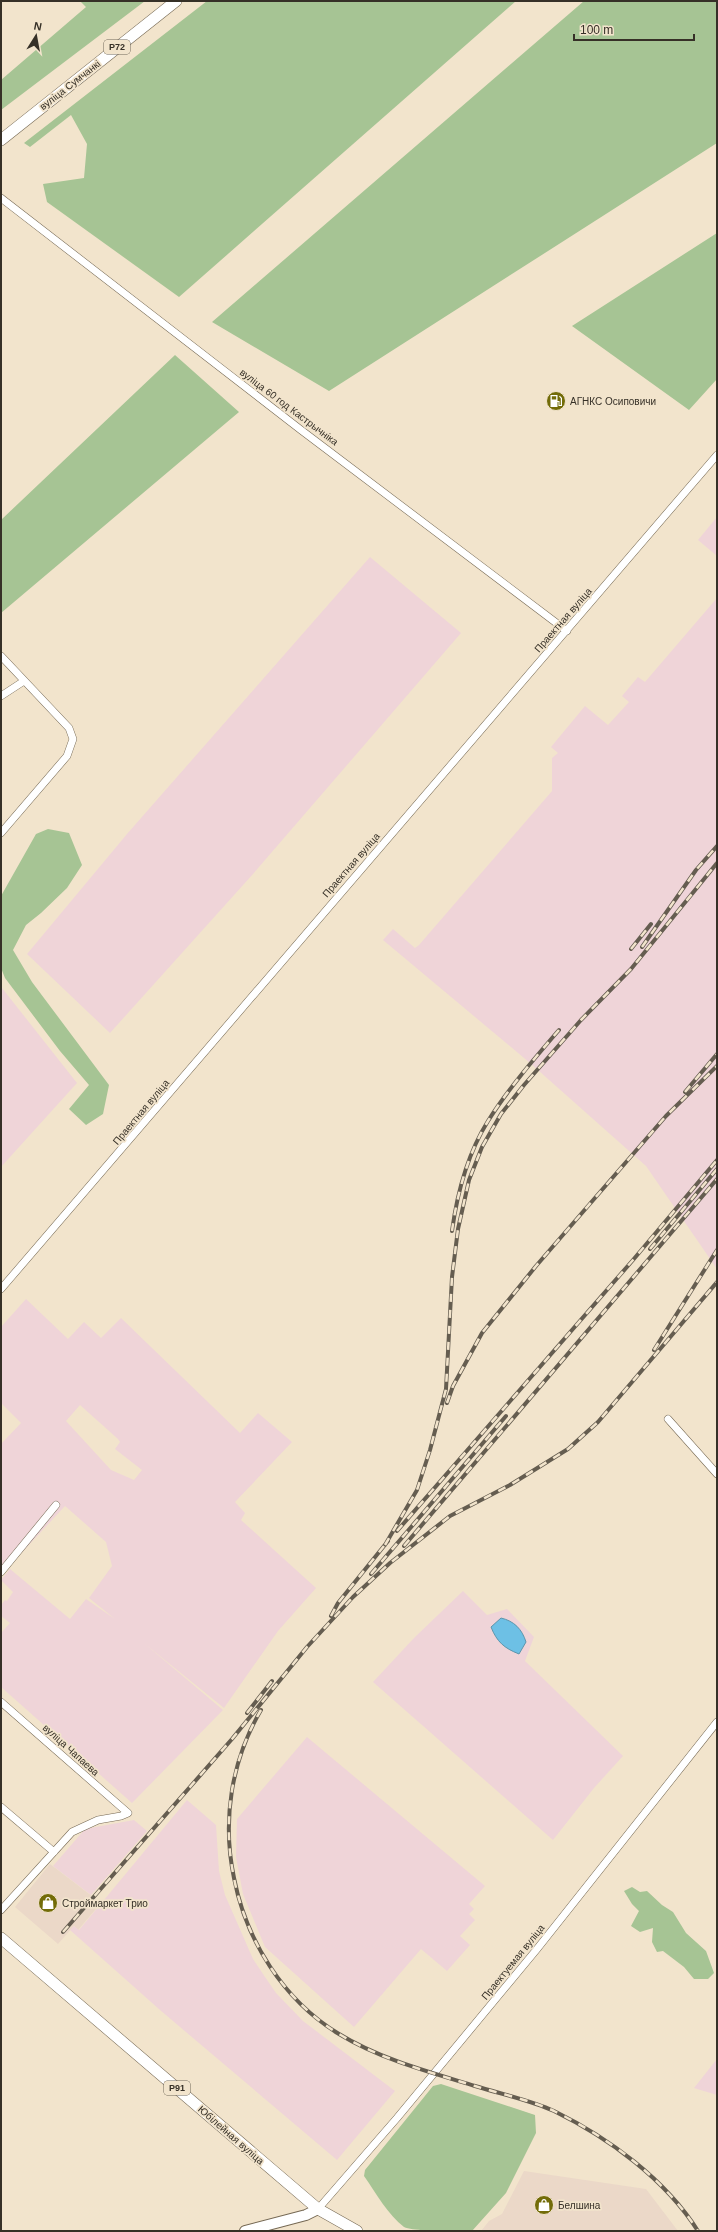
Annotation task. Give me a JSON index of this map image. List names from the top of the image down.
{
  "streets": {
    "main road": [
      "Р72",
      "вуліца Сумчанкі",
      "Р91",
      "Юбілейная вуліца"
    ],
    "street": [
      "вуліца 60 год Кастрычніка",
      "Праектная вуліца",
      "вуліца Чапаева",
      "Праектуемая вуліца"
    ]
  },
  "crossings": [
    ["вуліца 60 год Кастрычніка", "Праектная вуліца"],
    ["Праектуемая вуліца", "Юбілейная вуліца"]
  ],
  "places": {
    "fuel station": ["АГНКС Осиповичи"],
    "shop": ["Строймаркет Трио", "Белшина"]
  },
  "scale_bar": "100 m",
  "north": "top"
}
